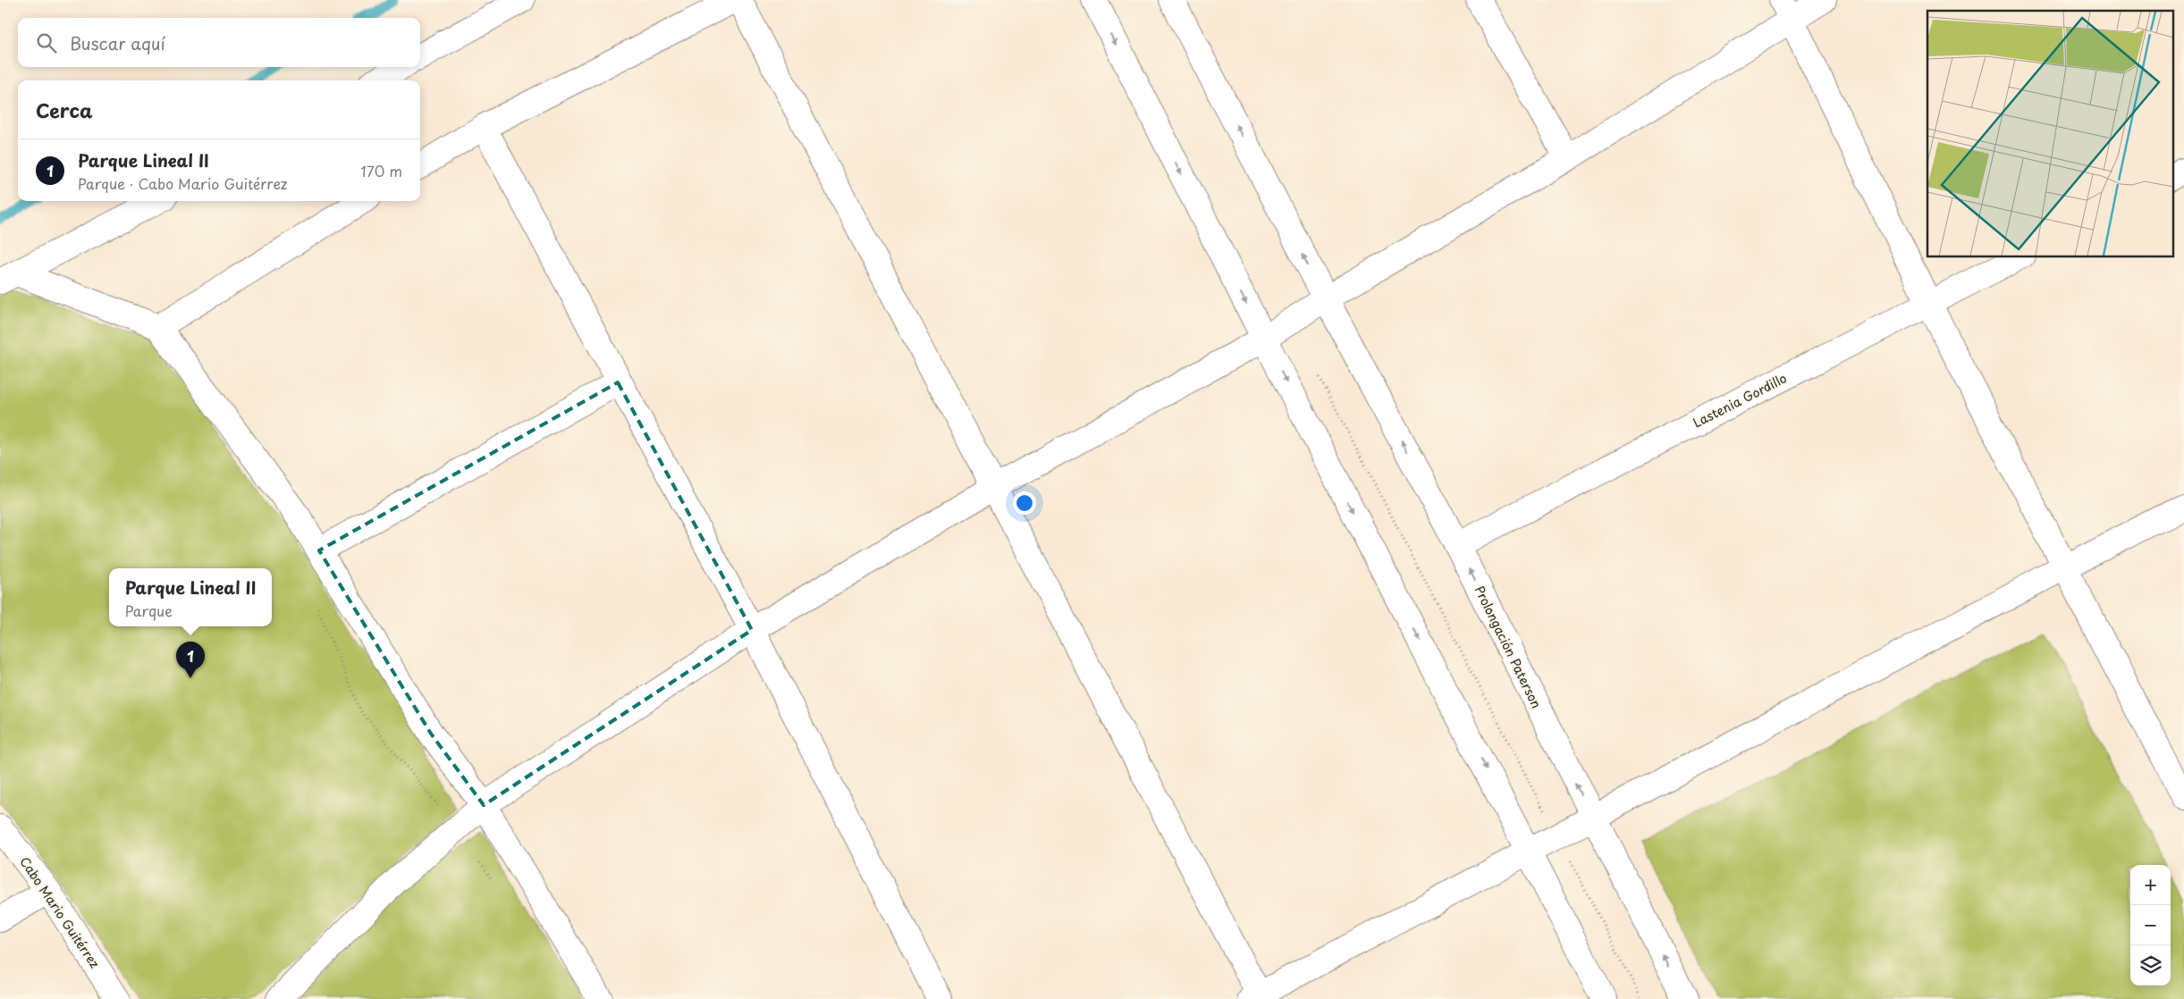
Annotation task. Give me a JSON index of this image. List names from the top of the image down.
{
  "streets": {
    "street": ["Lastenia Gordillo", "Prolongación Paterson", "Cabo Mario Guitérrez"]
  },
  "crossings": [
    ["Lastenia Gordillo", "Prolongación Paterson"]
  ],
  "page": {
    "search": "Buscar aquí",
    "heading": "Cerca",
    "list": [
      {
        "mark": "1",
        "name": "Parque Lineal II",
        "note": "Parque · Cabo Mario Guitérrez",
        "value": "170 m"
      }
    ],
    "popup": ["Parque Lineal II", "Parque"],
    "pins": "1",
    "map_buttons": ["+", "−"]
  }
}
